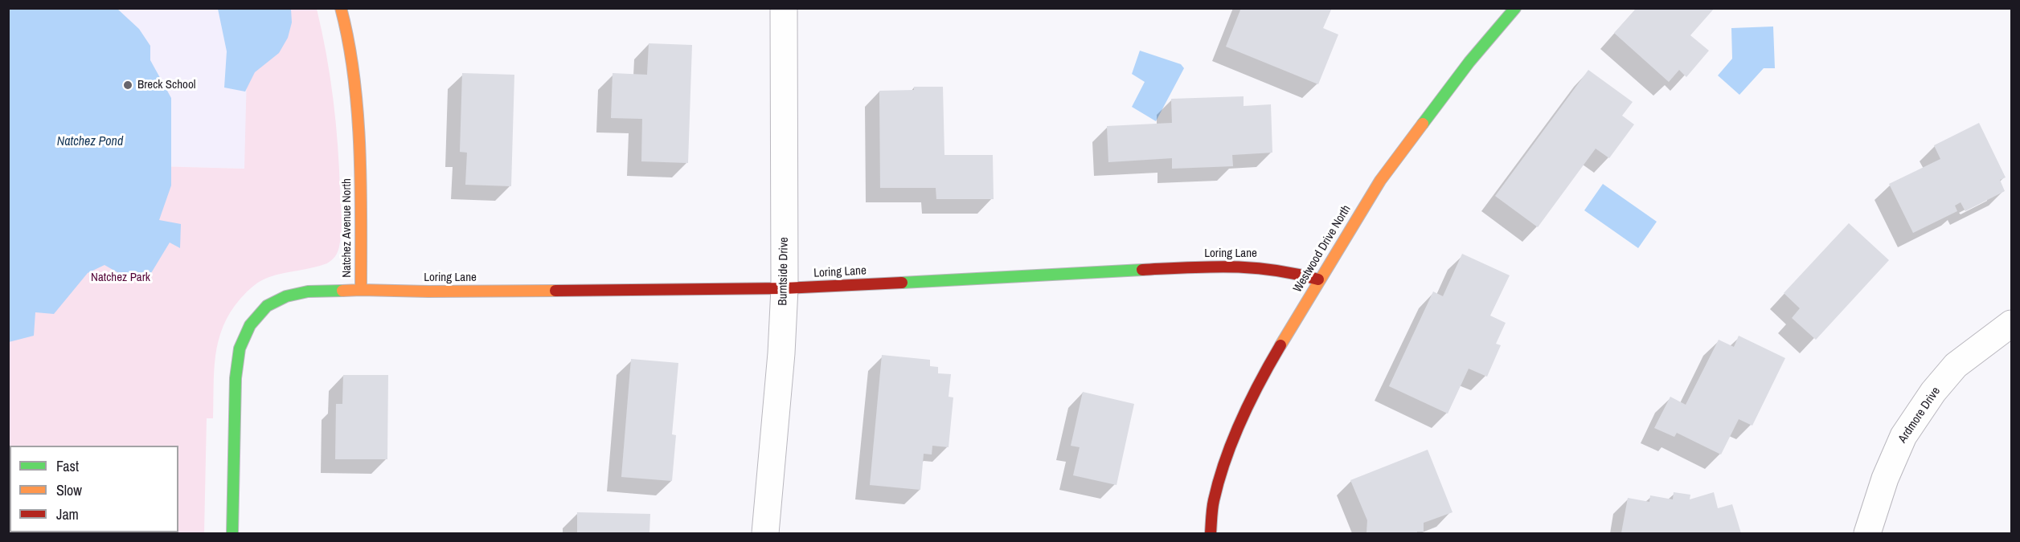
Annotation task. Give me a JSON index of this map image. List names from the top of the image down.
{
  "streets": {
    "street": [
      "Natchez Avenue North",
      "Westwood Drive North",
      "Loring Lane",
      "Burntside Drive",
      "Ardmore Drive"
    ]
  },
  "crossings": [
    ["Natchez Avenue North", "Loring Lane"],
    ["Westwood Drive North", "Loring Lane"],
    ["Loring Lane", "Burntside Drive"]
  ],
  "water": ["Natchez Pond"],
  "parks": ["Natchez Park"],
  "places": ["Breck School"],
  "legend": ["Fast", "Slow", "Jam"]
}
